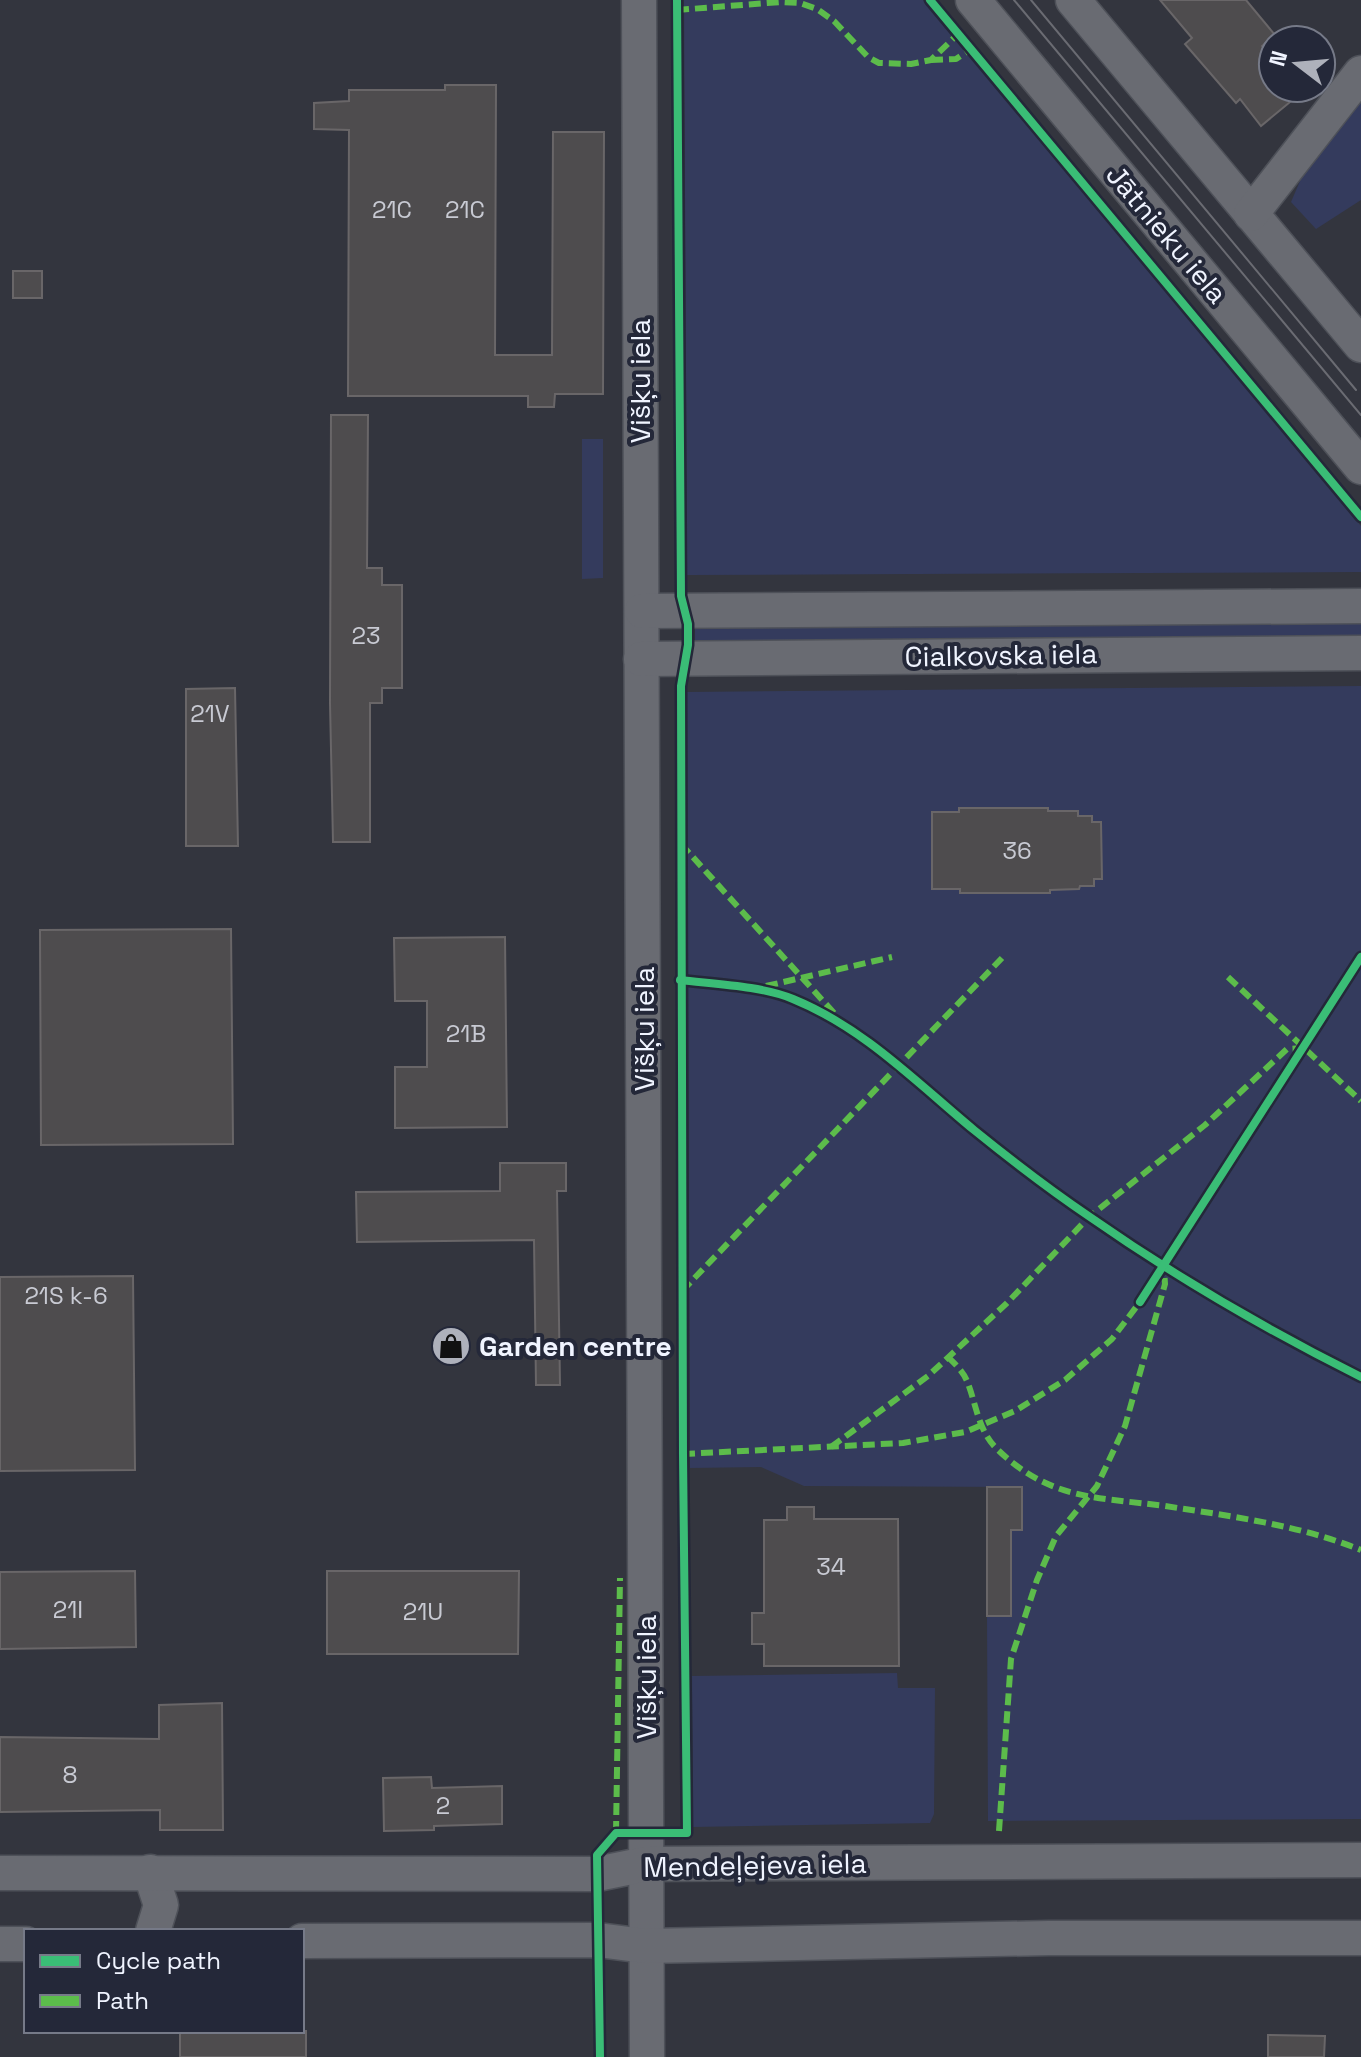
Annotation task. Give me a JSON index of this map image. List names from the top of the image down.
{
  "streets": {
    "street": [
      "Jātnieku iela",
      "Višķu iela",
      "Cialkovska iela",
      "Mendeļejeva iela"
    ]
  },
  "crossings": [
    ["Višķu iela", "Cialkovska iela"],
    ["Višķu iela", "Mendeļejeva iela"]
  ],
  "places": {
    "shop": ["Garden centre"]
  },
  "house_numbers": [
    "21C",
    "21C",
    "23",
    "21V",
    "36",
    "21B",
    "21S k-6",
    "34",
    "21I",
    "21U",
    "8",
    "2"
  ],
  "legend": ["Cycle path", "Path"],
  "north": "left"
}
